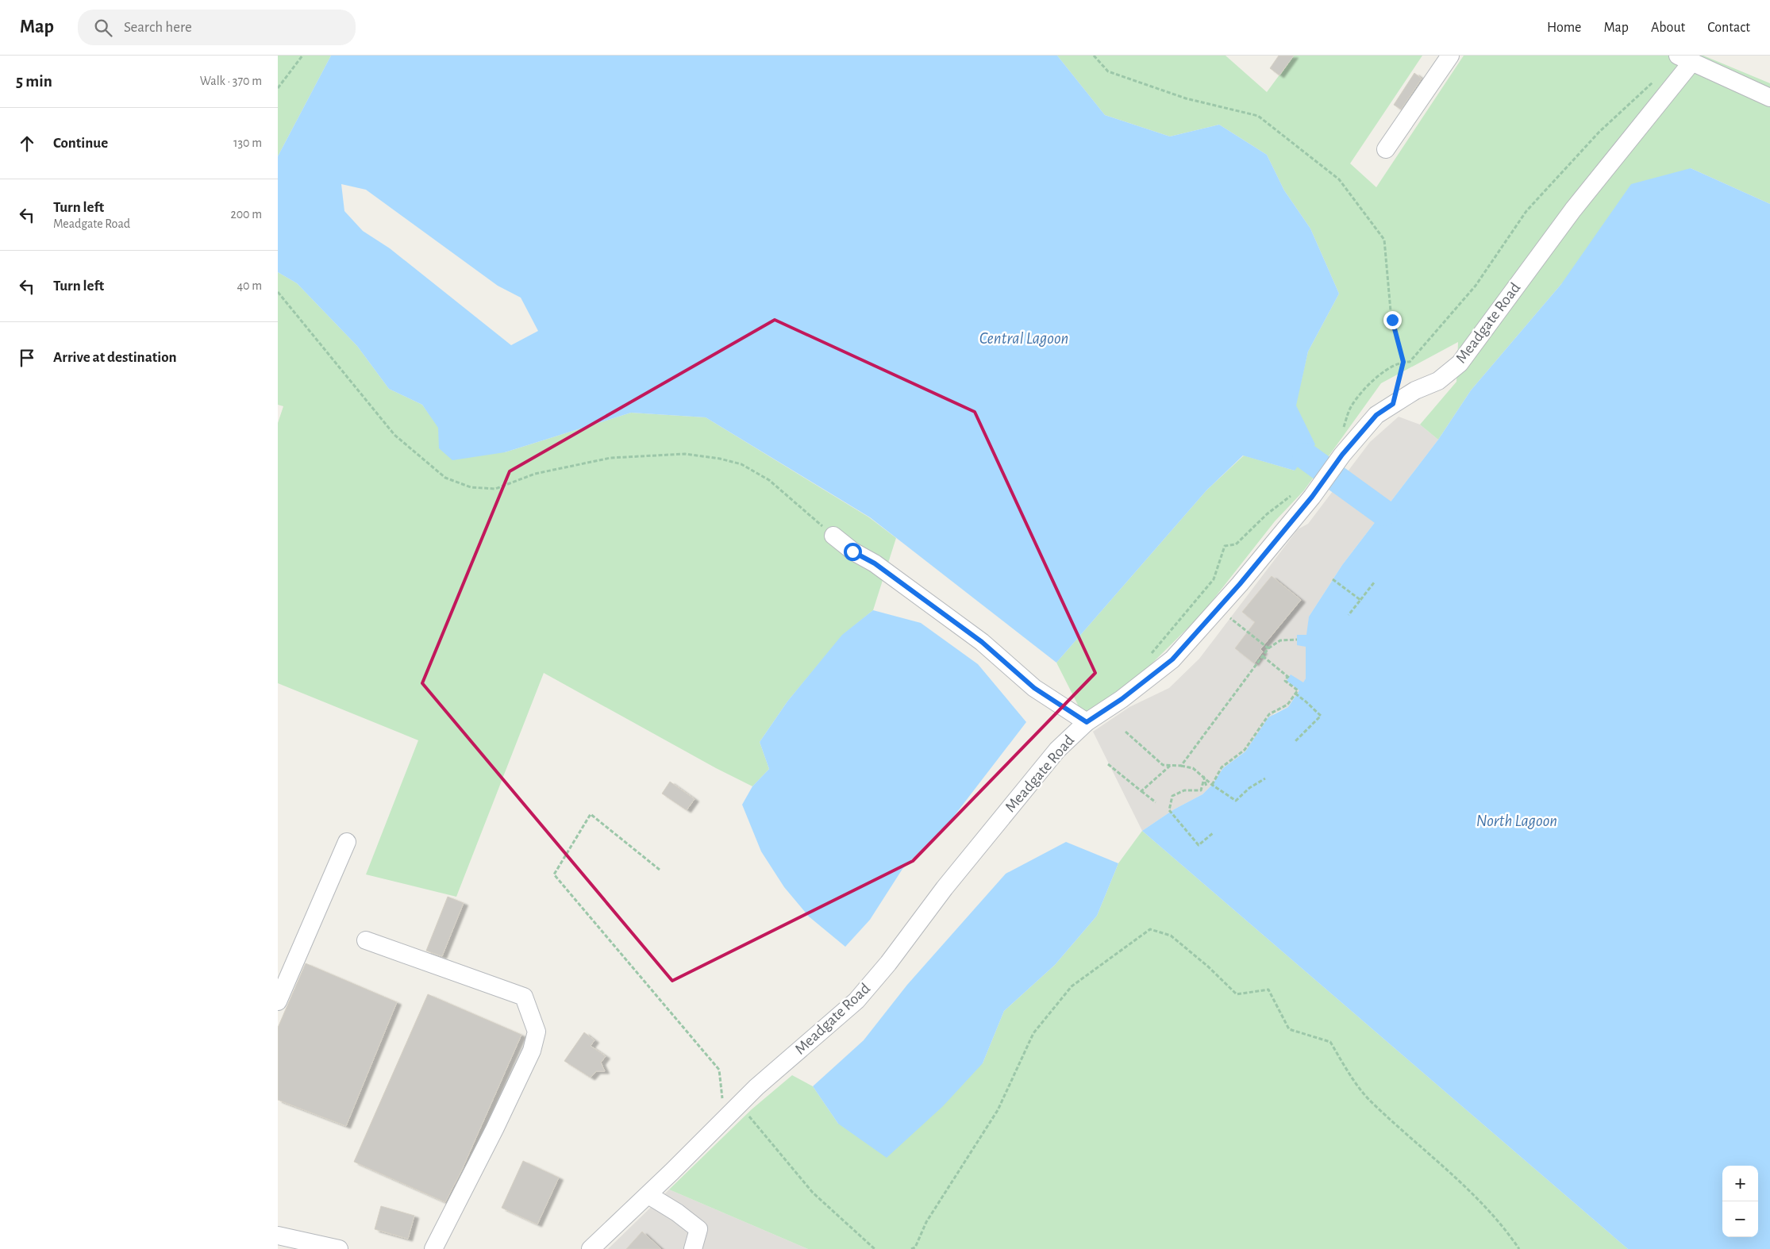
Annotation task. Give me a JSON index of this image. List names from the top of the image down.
{
  "streets": {
    "street": ["Meadgate Road"]
  },
  "water": ["Central Lagoon", "North Lagoon"],
  "page": {
    "header": "Map",
    "search": "Search here",
    "nav": [
      "Home",
      "Map",
      "About",
      "Contact"
    ],
    "heading": ["5 min", "Walk · 370 m"],
    "list": [
      ["Continue", "130 m"],
      ["Turn left", "Meadgate Road", "200 m"],
      ["Turn left", "40 m"],
      "Arrive at destination"
    ],
    "map_buttons": ["+", "−"]
  }
}
